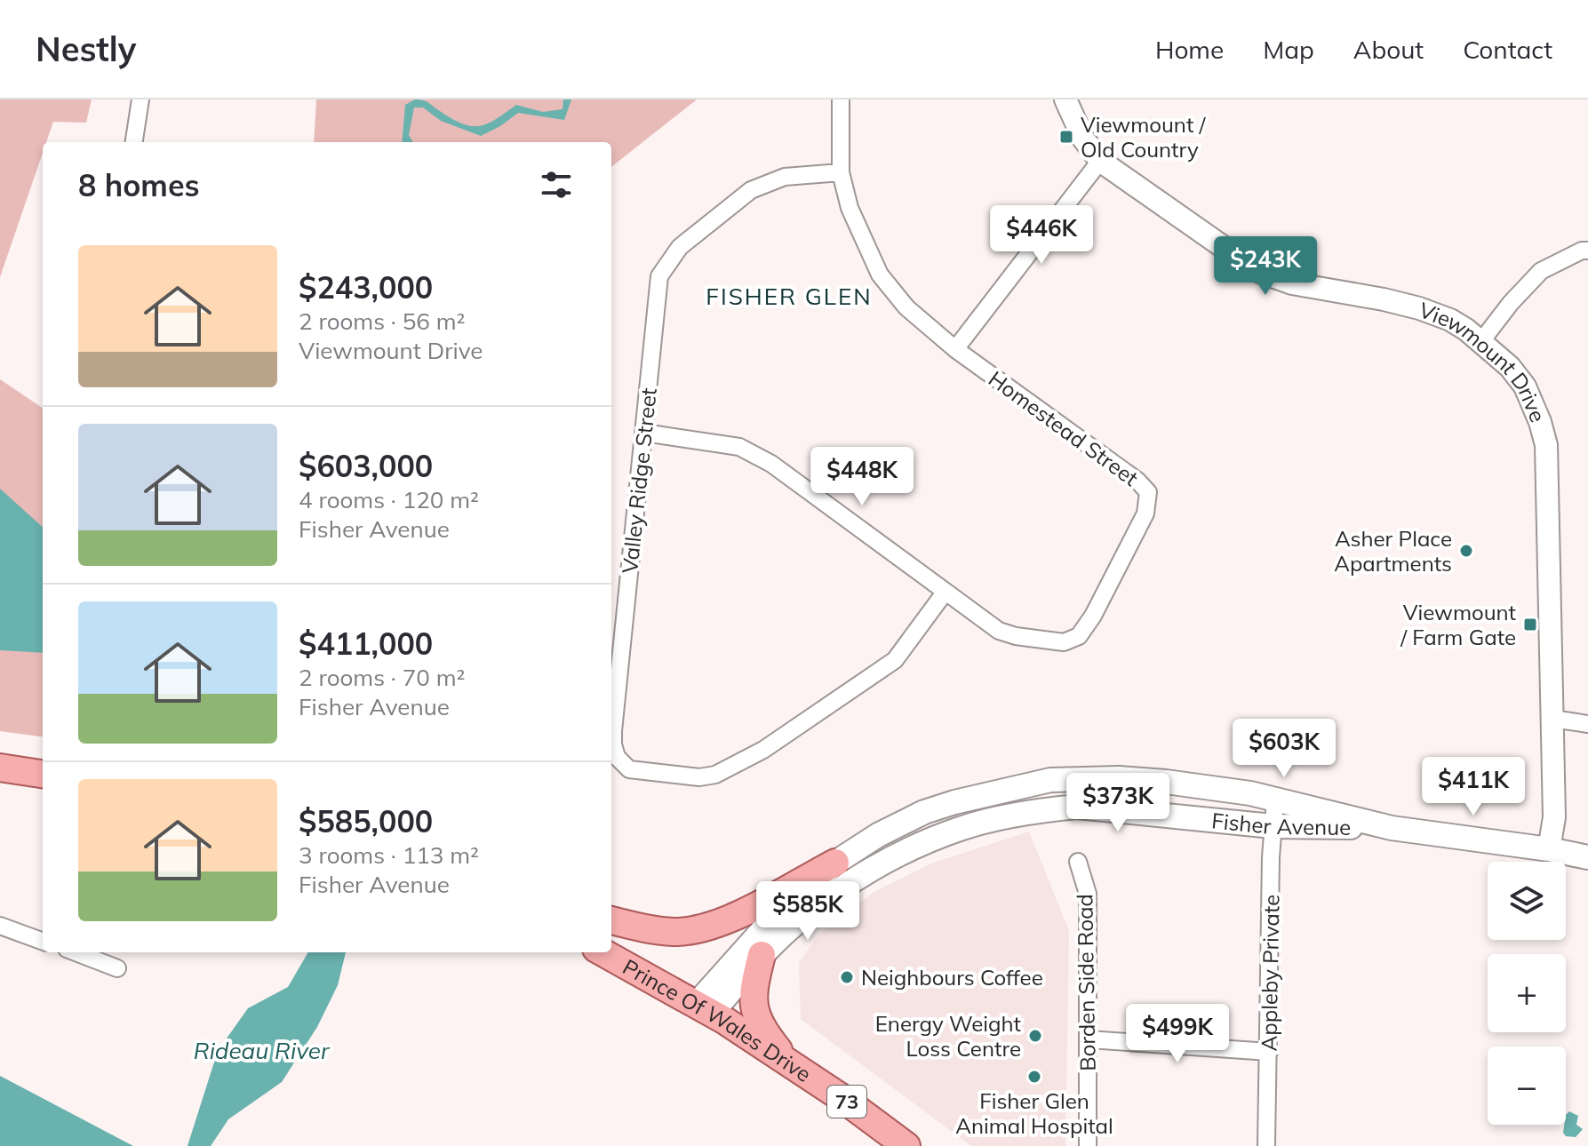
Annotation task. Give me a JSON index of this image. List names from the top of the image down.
{
  "streets": {
    "main road": ["Fisher Avenue", "Prince Of Wales Drive", "73"],
    "street": [
      "Viewmount Drive",
      "Homestead Street",
      "Valley Ridge Street",
      "Appleby Private",
      "Borden Side Road"
    ]
  },
  "crossings": [
    ["Viewmount Drive", "Fisher Avenue"],
    ["Homestead Street", "Valley Ridge Street"],
    ["Fisher Avenue", "Appleby Private"],
    ["Fisher Avenue", "Prince Of Wales Drive"]
  ],
  "districts": ["FISHER GLEN"],
  "water": ["Rideau River"],
  "places": {
    "transit": ["Viewmount / Old Country", "Viewmount / Farm Gate"],
    "other": [
      "Asher Place Apartments",
      "Neighbours Coffee",
      "Energy Weight Loss Centre",
      "Fisher Glen Animal Hospital"
    ]
  },
  "page": {
    "header": "Nestly",
    "nav": [
      "Home",
      "Map",
      "About",
      "Contact"
    ],
    "heading": "8 homes",
    "price": [
      "$446K",
      "$243K",
      "$448K",
      "$603K",
      "$411K",
      "$373K",
      "$585K",
      "$499K"
    ],
    "list": [
      {
        "name": "$243,000",
        "note": "2 rooms · 56 m² · Viewmount Drive"
      },
      {
        "name": "$603,000",
        "note": "4 rooms · 120 m² · Fisher Avenue"
      },
      {
        "name": "$411,000",
        "note": "2 rooms · 70 m² · Fisher Avenue"
      },
      {
        "name": "$585,000",
        "note": "3 rooms · 113 m² · Fisher Avenue"
      }
    ],
    "map_buttons": ["+", "−"]
  }
}
